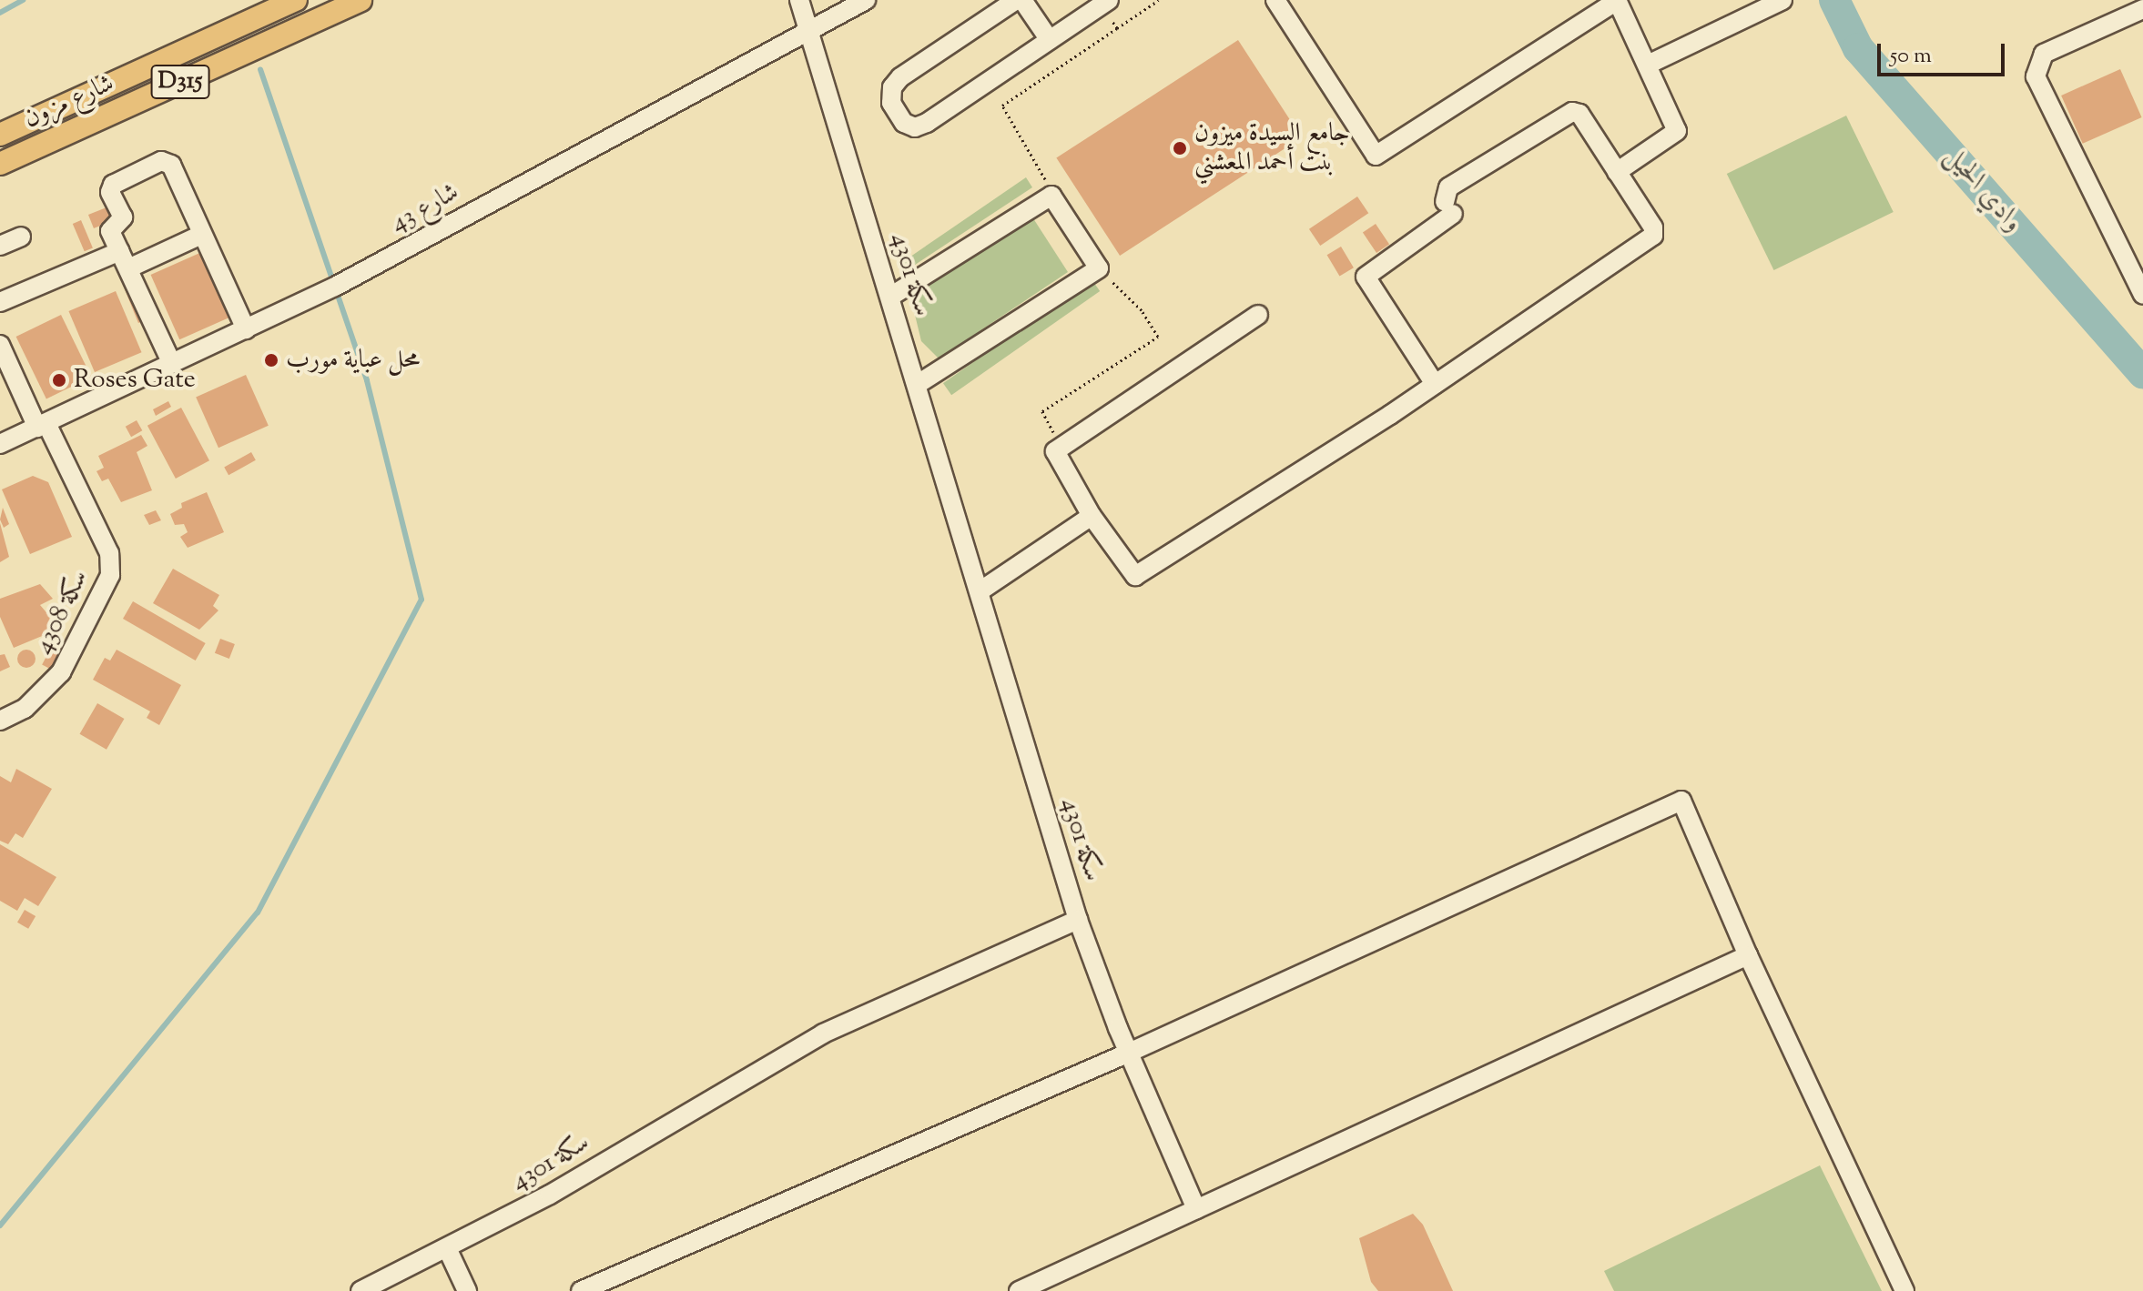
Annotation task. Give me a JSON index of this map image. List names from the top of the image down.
{
  "streets": {
    "main road": ["D315", "شارع مزون"],
    "street": ["شارع 43", "سكة 4301", "سكة 4308"]
  },
  "crossings": [
    ["شارع 43", "سكة 4301"],
    ["شارع 43", "سكة 4308"]
  ],
  "water": ["وادي الحيل"],
  "places": ["جامع السيدة ميزون بنت أحمد المعشني", "محل عباية مورب", "Roses Gate"],
  "scale_bar": "50 m"
}
